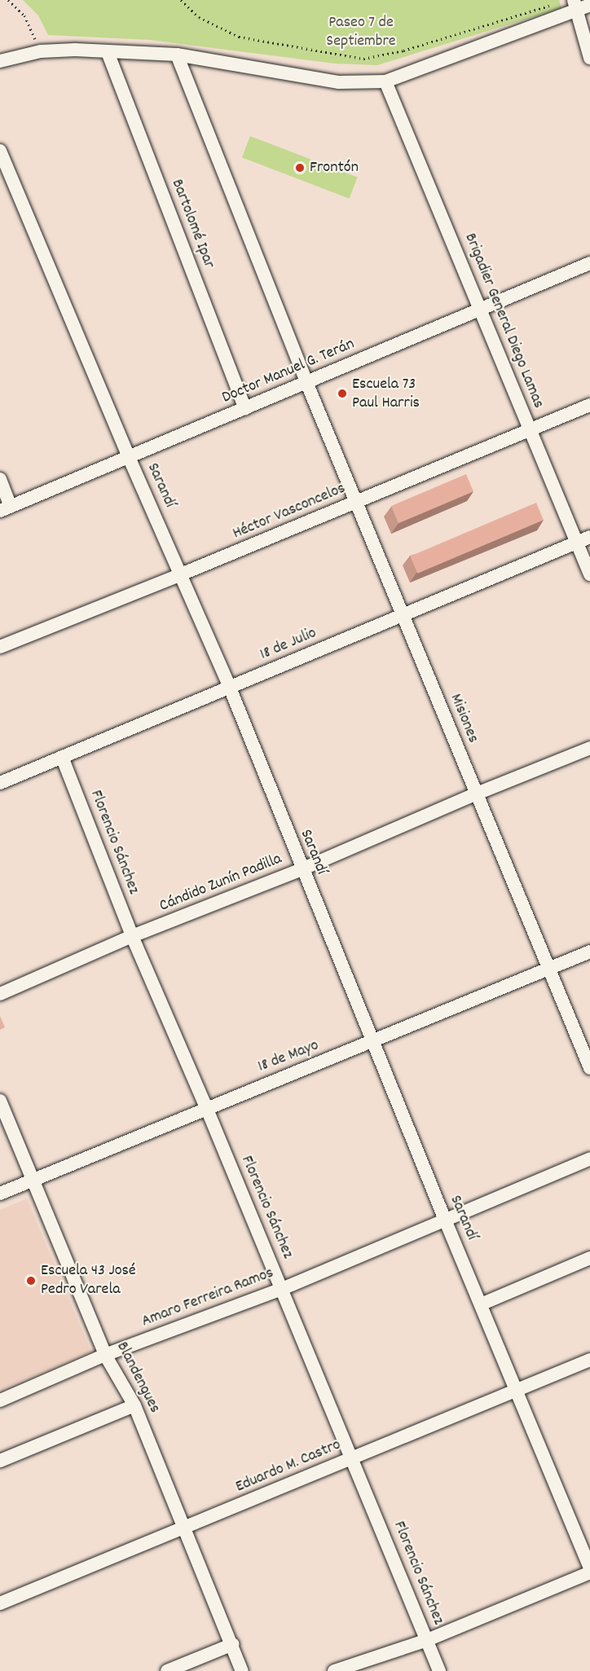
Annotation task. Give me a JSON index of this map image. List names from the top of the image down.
{
  "streets": {
    "street": [
      "Bartolomé Ipar",
      "Brigadier General Diego Lamas",
      "Doctor Manuel G. Terán",
      "Sarandí",
      "Héctor Vasconcelos",
      "18 de Julio",
      "Misiones",
      "Florencio Sánchez",
      "Cándido Zunín Padilla",
      "18 de Mayo",
      "Amaro Ferreira Ramos",
      "Blandengues",
      "Eduardo M. Castro"
    ]
  },
  "crossings": [
    ["Bartolomé Ipar", "Doctor Manuel G. Terán"],
    ["Brigadier General Diego Lamas", "Doctor Manuel G. Terán"],
    ["Brigadier General Diego Lamas", "Héctor Vasconcelos"],
    ["Brigadier General Diego Lamas", "18 de Julio"],
    ["Doctor Manuel G. Terán", "Sarandí"],
    ["Doctor Manuel G. Terán", "Misiones"],
    ["Sarandí", "Héctor Vasconcelos"],
    ["Sarandí", "18 de Julio"],
    ["Sarandí", "Cándido Zunín Padilla"],
    ["Sarandí", "18 de Mayo"],
    ["Sarandí", "Amaro Ferreira Ramos"],
    ["Sarandí", "Eduardo M. Castro"],
    ["Héctor Vasconcelos", "Misiones"],
    ["18 de Julio", "Misiones"],
    ["18 de Julio", "Florencio Sánchez"],
    ["Misiones", "Cándido Zunín Padilla"],
    ["Misiones", "18 de Mayo"],
    ["Florencio Sánchez", "Cándido Zunín Padilla"],
    ["Florencio Sánchez", "18 de Mayo"],
    ["Florencio Sánchez", "Amaro Ferreira Ramos"],
    ["Florencio Sánchez", "Eduardo M. Castro"],
    ["18 de Mayo", "Blandengues"],
    ["Amaro Ferreira Ramos", "Blandengues"],
    ["Blandengues", "Eduardo M. Castro"]
  ],
  "parks": ["Paseo 7 de Septiembre"],
  "places": ["Frontón", "Escuela 73 Paul Harris", "Escuela 43 José Pedro Varela"]
}
